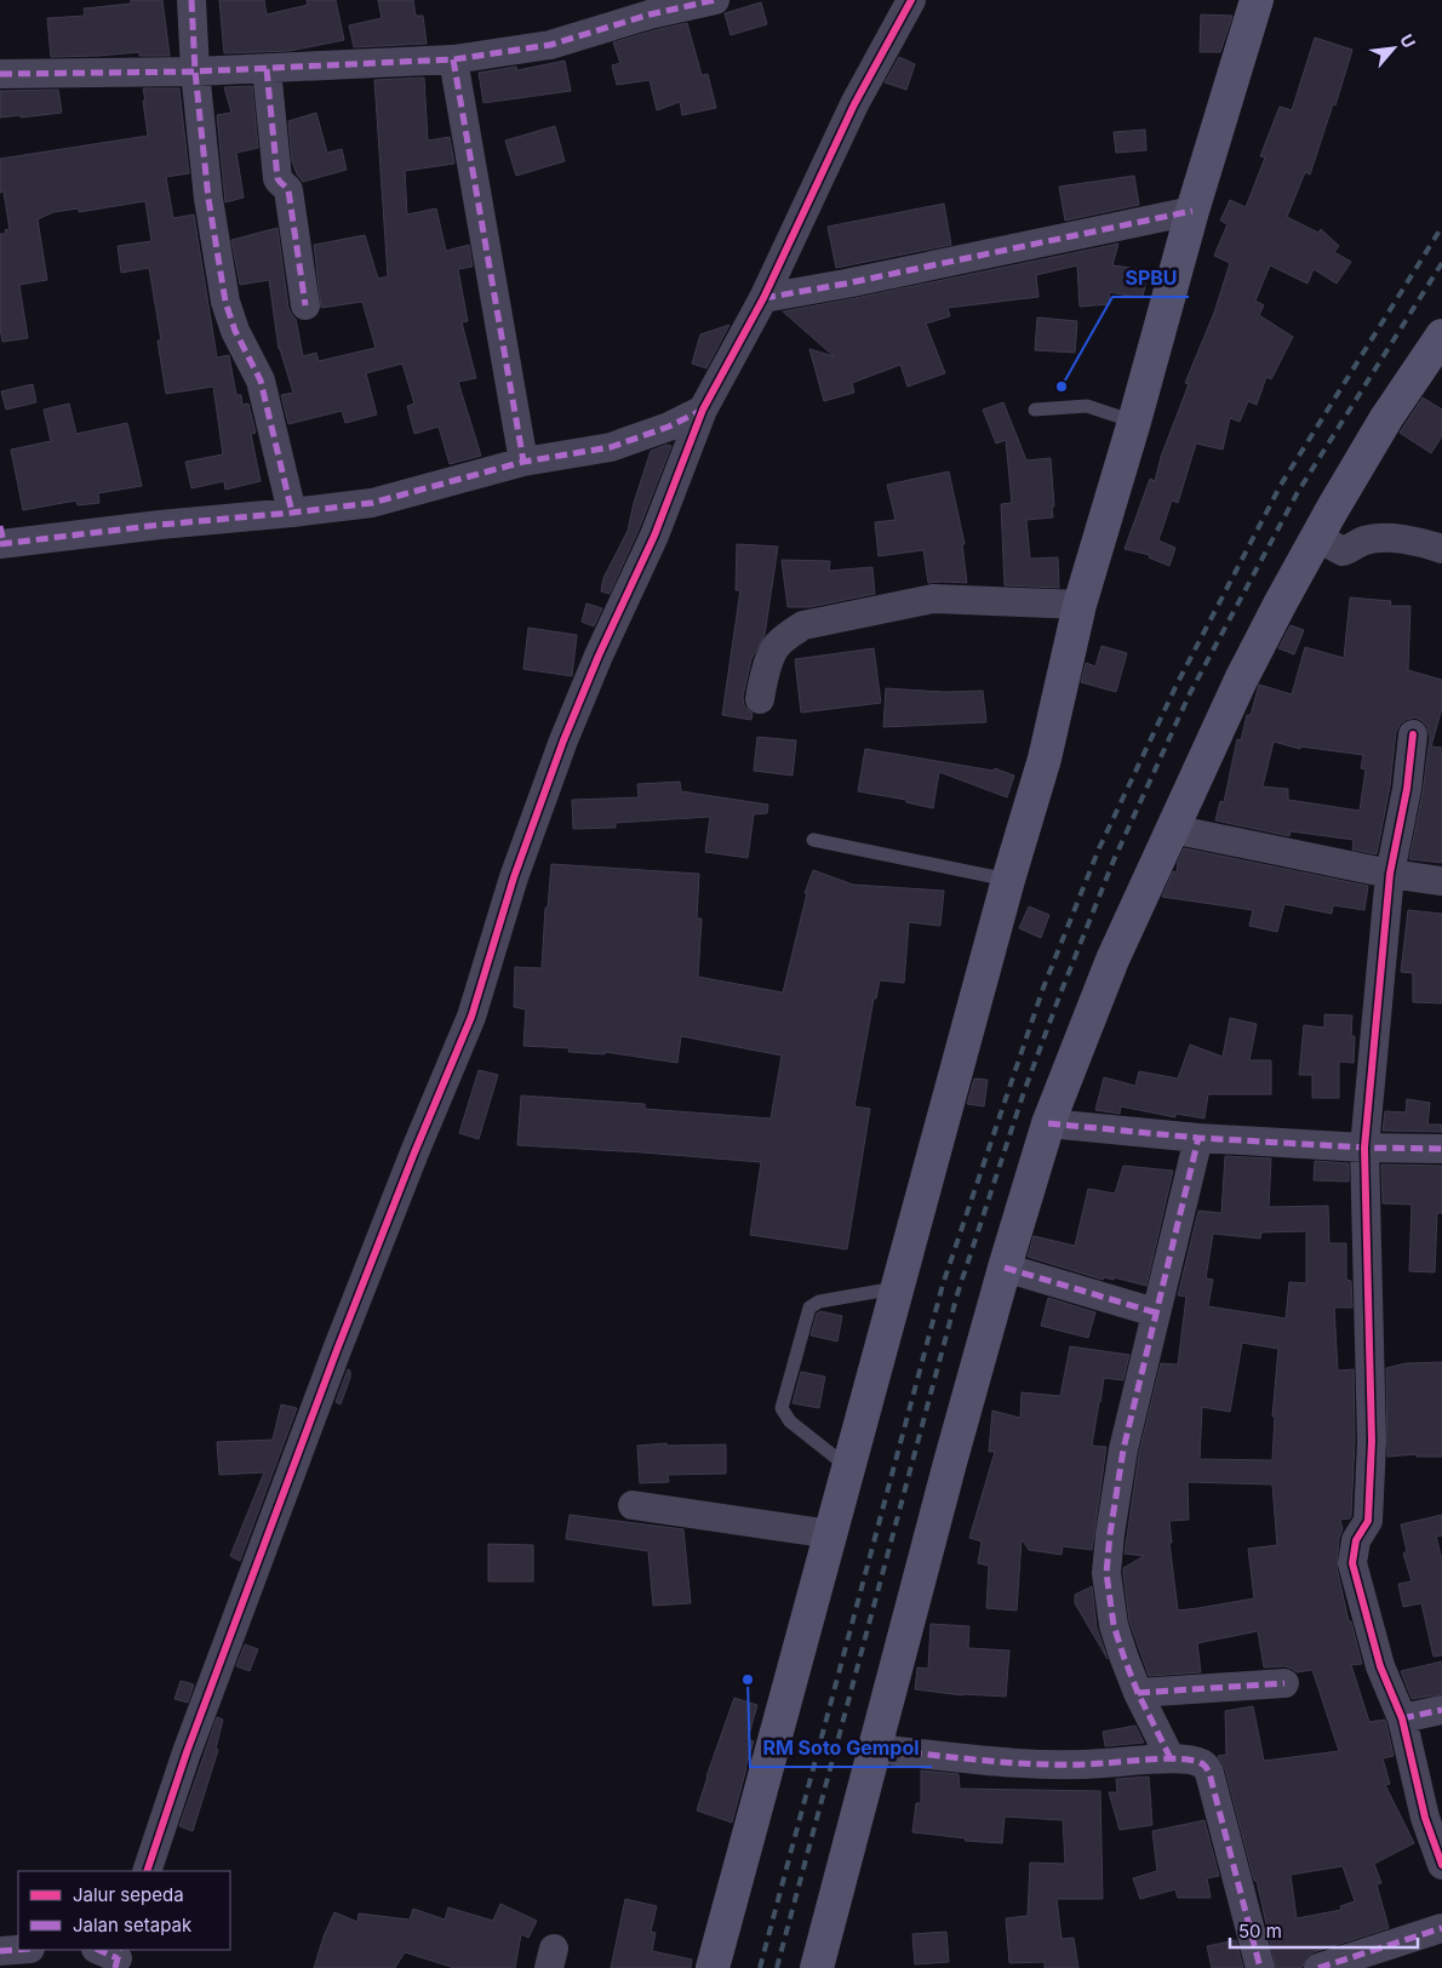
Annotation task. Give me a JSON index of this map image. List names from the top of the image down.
{
  "places": ["SPBU", "RM Soto Gempol"],
  "legend": ["Jalur sepeda", "Jalan setapak"],
  "scale_bar": "50 m",
  "north": "top right"
}
